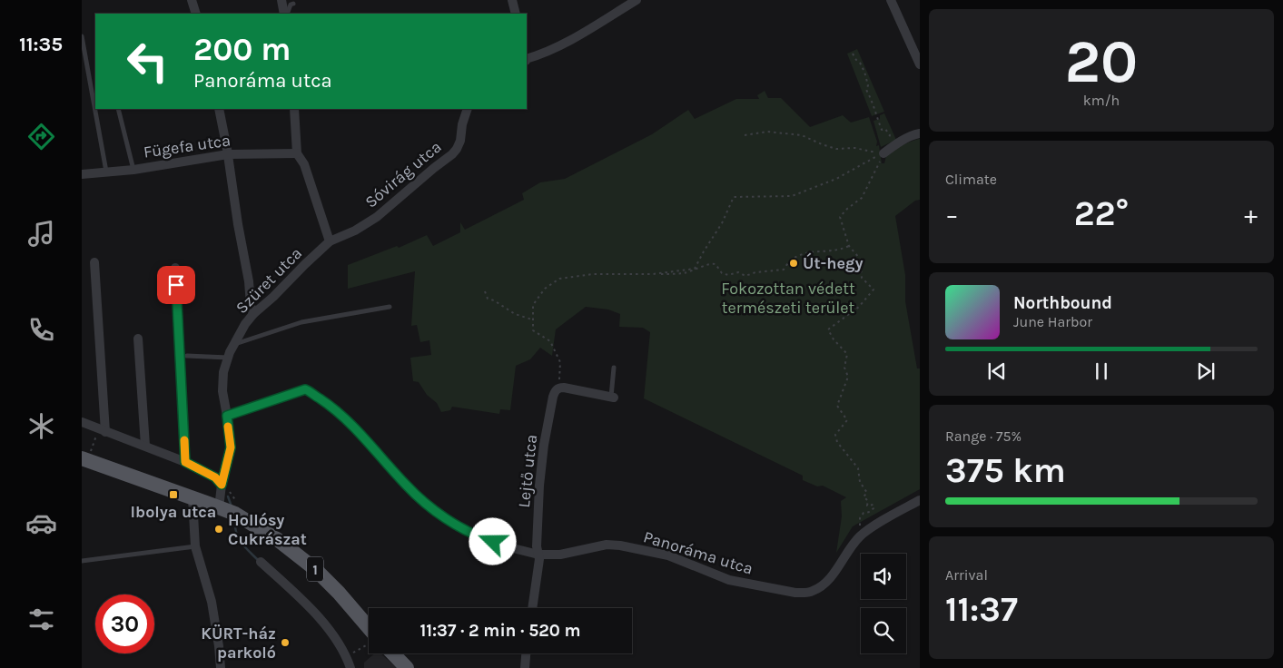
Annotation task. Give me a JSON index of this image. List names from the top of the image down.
{
  "streets": {
    "main road": ["1"],
    "street": [
      "Fügefa utca",
      "Sóvirág utca",
      "Szüret utca",
      "Lejtő utca",
      "Panoráma utca"
    ]
  },
  "crossings": [
    ["Sóvirág utca", "Szüret utca"],
    ["Szüret utca", "Panoráma utca"],
    ["Szüret utca", "1"],
    ["Lejtő utca", "Panoráma utca"]
  ],
  "parks": ["Fokozottan védett természeti terület"],
  "places": {
    "other": ["Út-hegy", "Hollósy Cukrászat", "KÜRT-ház parkoló"],
    "transit": ["Ibolya utca"]
  },
  "page": {
    "tabs": "11:35",
    "tile": [
      ["20", "km/h"],
      "Climate",
      ["Range · 75%", "375 km"],
      ["Arrival", "11:37"]
    ],
    "turn": ["200 m", "Panoráma utca"],
    "heat": ["−", "22°", "+"],
    "song": ["Northbound", "June Harbor"],
    "limit": "30",
    "trip": "11:37 · 2 min · 520 m"
  }
}
